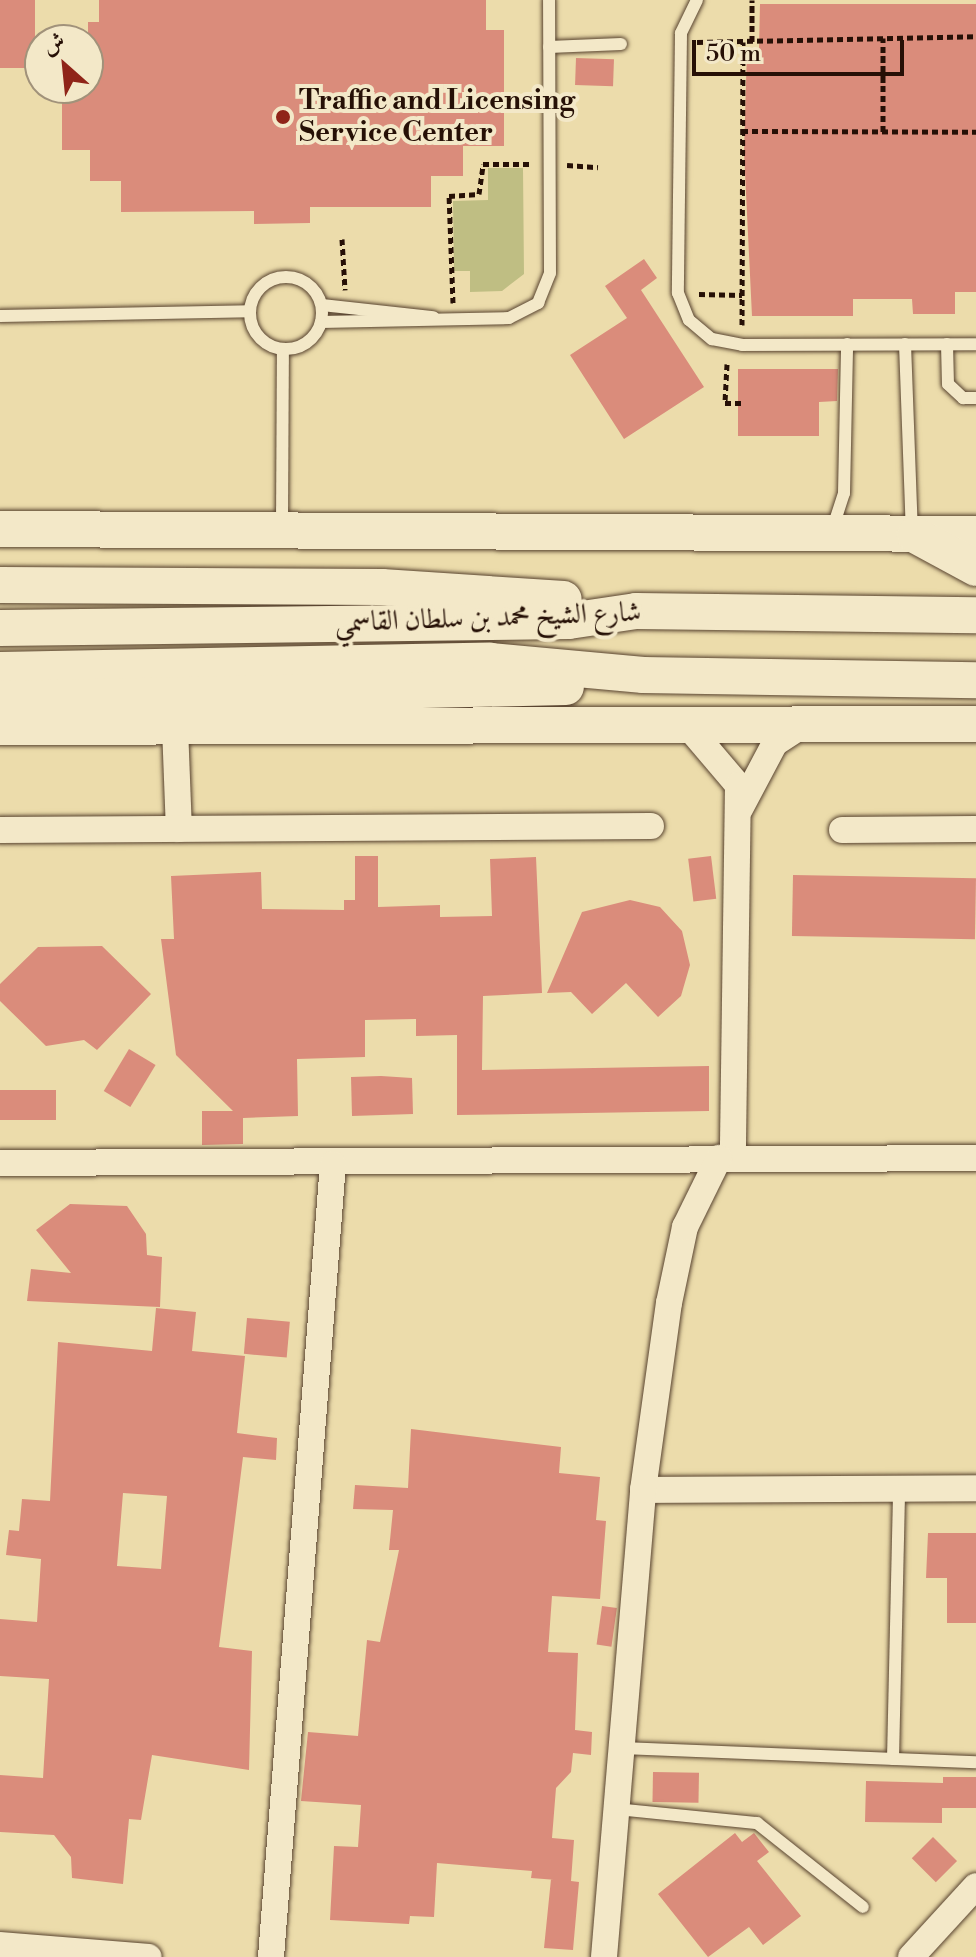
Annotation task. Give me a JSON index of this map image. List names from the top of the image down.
{
  "streets": {
    "street": ["شارع الشيخ محمد بن سلطان القاسمي"]
  },
  "places": ["Traffic and Licensing Service Center"],
  "scale_bar": "50 m",
  "north": "top left"
}
